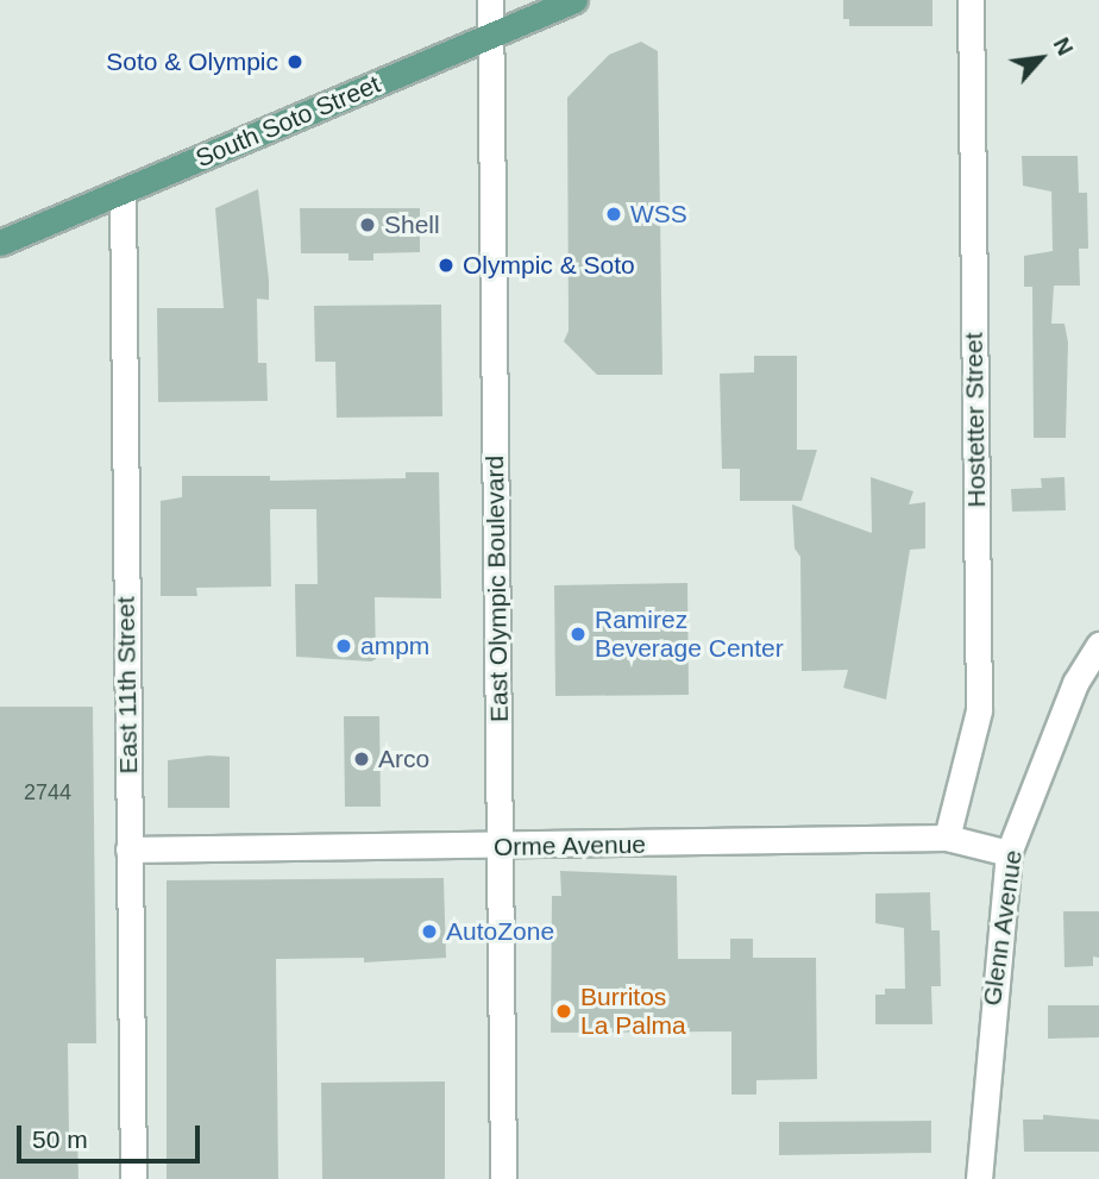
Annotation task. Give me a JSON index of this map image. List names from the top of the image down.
{
  "streets": {
    "main road": ["South Soto Street"],
    "street": [
      "Hostetter Street",
      "East Olympic Boulevard",
      "East 11th Street",
      "Orme Avenue",
      "Glenn Avenue"
    ]
  },
  "crossings": [
    ["South Soto Street", "East Olympic Boulevard"],
    ["South Soto Street", "East 11th Street"],
    ["Hostetter Street", "Orme Avenue"],
    ["East Olympic Boulevard", "Orme Avenue"],
    ["East 11th Street", "Orme Avenue"],
    ["Orme Avenue", "Glenn Avenue"]
  ],
  "places": [
    "Soto & Olympic",
    "WSS",
    "Shell",
    "Olympic & Soto",
    "Ramirez Beverage Center",
    "ampm",
    "Arco",
    "AutoZone",
    "Burritos La Palma"
  ],
  "house_numbers": ["2744"],
  "scale_bar": "50 m",
  "north": "top right"
}
